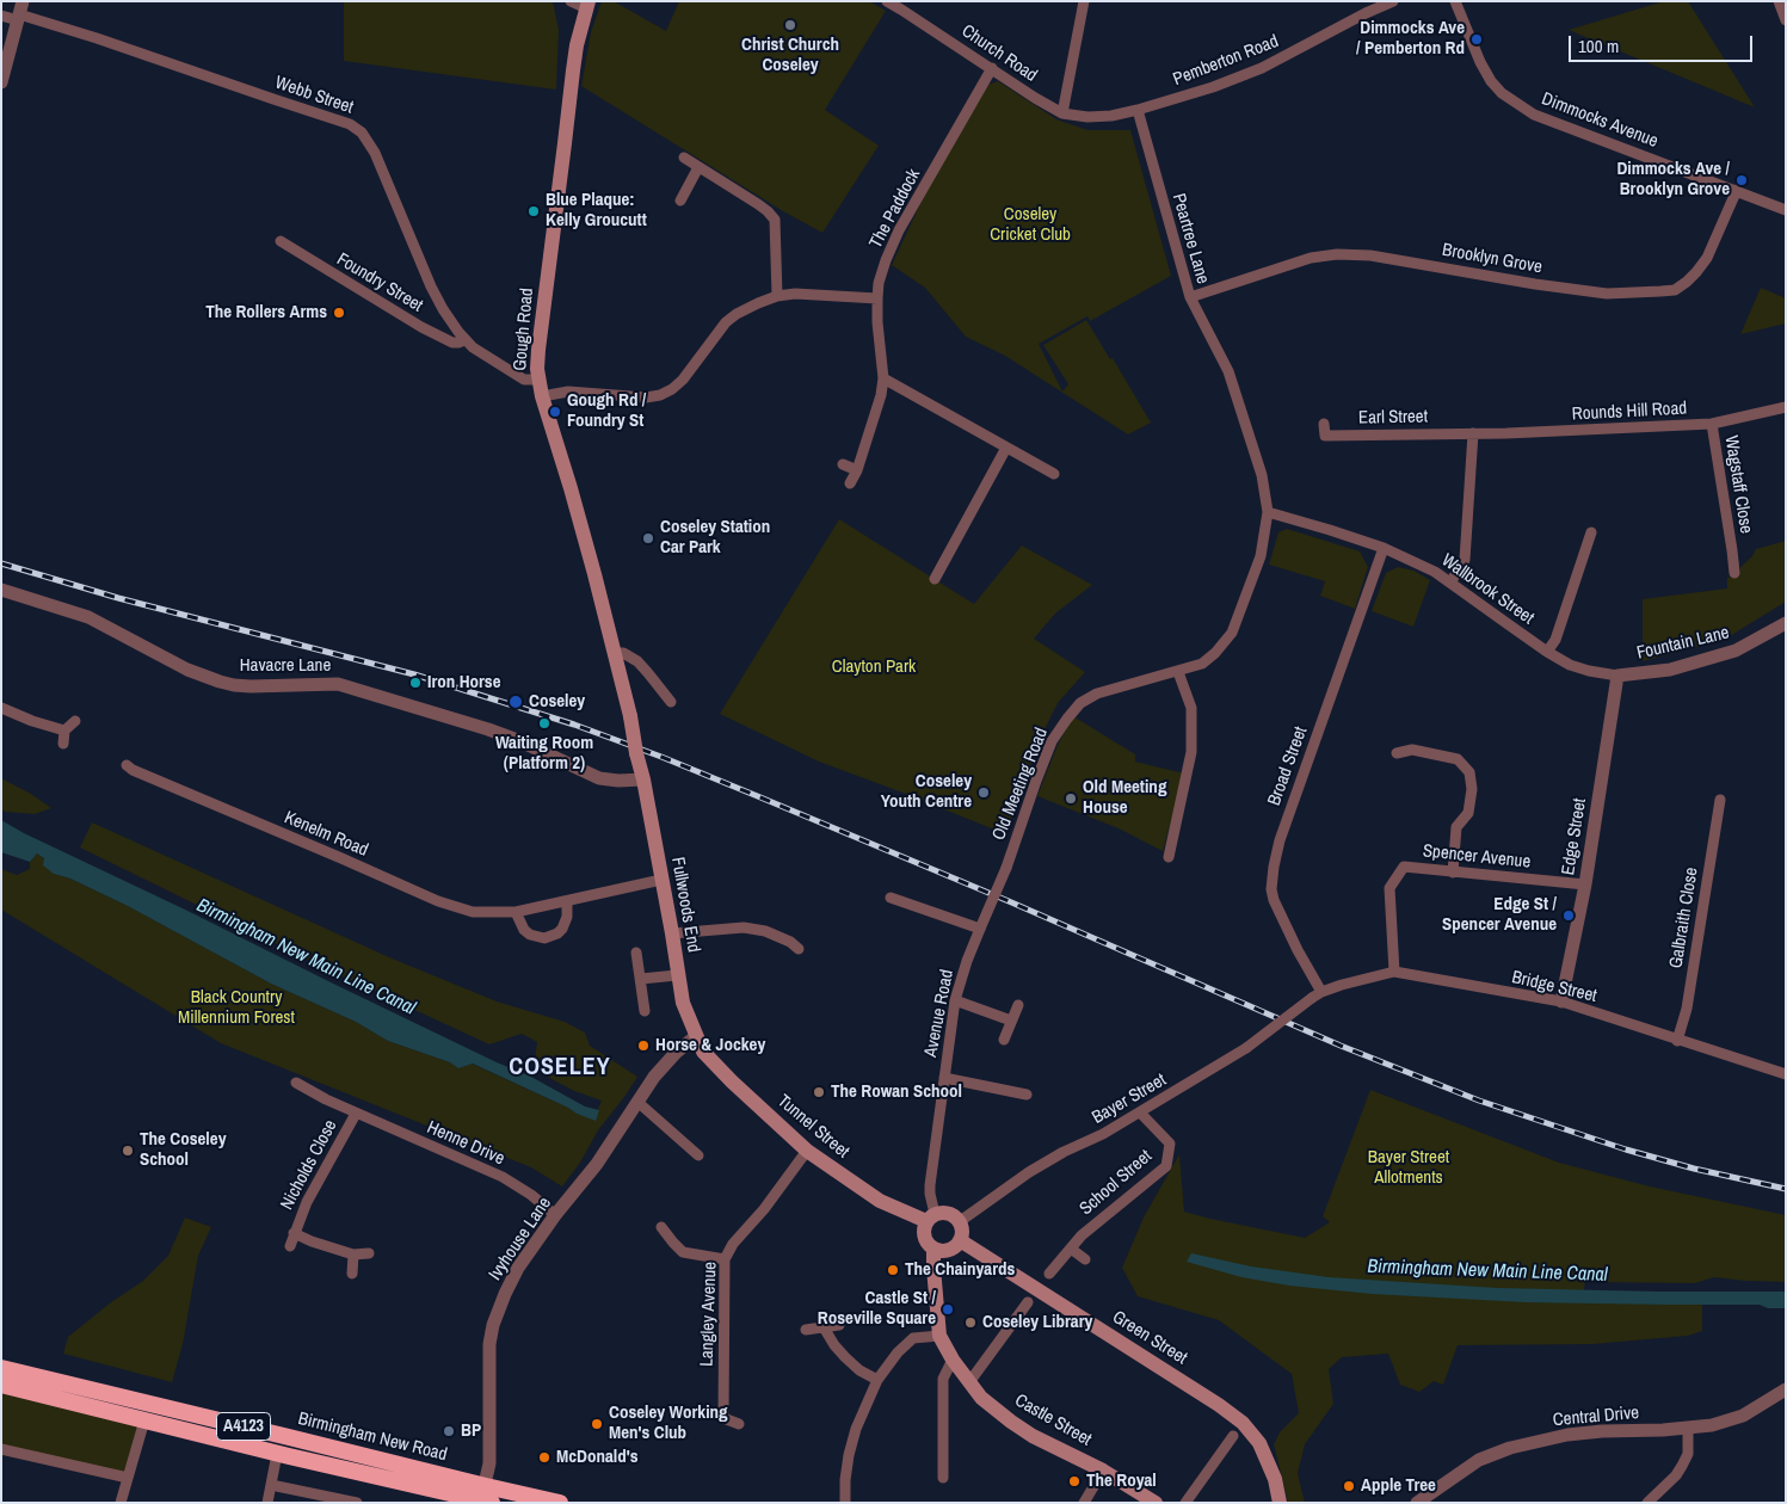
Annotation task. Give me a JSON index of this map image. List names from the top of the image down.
{
  "streets": {
    "highway": ["A4123", "Birmingham New Road"],
    "main road": [
      "Gough Road",
      "Fullwoods End",
      "Tunnel Street",
      "Green Street",
      "Castle Street"
    ],
    "street": [
      "Church Road",
      "Pemberton Road",
      "Webb Street",
      "Dimmocks Avenue",
      "The Paddock",
      "Peartree Lane",
      "Brooklyn Grove",
      "Foundry Street",
      "Rounds Hill Road",
      "Earl Street",
      "Wagstaff Close",
      "Wallbrook Street",
      "Fountain Lane",
      "Havacre Lane",
      "Broad Street",
      "Old Meeting Road",
      "Kenelm Road",
      "Edge Street",
      "Spencer Avenue",
      "Galbraith Close",
      "Bridge Street",
      "Avenue Road",
      "Bayer Street",
      "Henne Drive",
      "Nicholds Close",
      "School Street",
      "Ivyhouse Lane",
      "Langley Avenue",
      "Central Drive"
    ]
  },
  "crossings": [
    ["Church Road", "Pemberton Road"],
    ["Church Road", "The Paddock"],
    ["Pemberton Road", "Peartree Lane"],
    ["Webb Street", "Foundry Street"],
    ["Webb Street", "Gough Road"],
    ["Dimmocks Avenue", "Brooklyn Grove"],
    ["Peartree Lane", "Brooklyn Grove"],
    ["Peartree Lane", "Old Meeting Road"],
    ["Gough Road", "Havacre Lane"],
    ["Gough Road", "Fullwoods End"],
    ["Rounds Hill Road", "Earl Street"],
    ["Rounds Hill Road", "Wagstaff Close"],
    ["Wallbrook Street", "Fountain Lane"],
    ["Wallbrook Street", "Broad Street"],
    ["Wallbrook Street", "Old Meeting Road"],
    ["Wallbrook Street", "Edge Street"],
    ["Fountain Lane", "Edge Street"],
    ["Havacre Lane", "Fullwoods End"],
    ["Broad Street", "Bridge Street"],
    ["Broad Street", "Bayer Street"],
    ["Old Meeting Road", "Avenue Road"],
    ["Kenelm Road", "Fullwoods End"],
    ["Edge Street", "Spencer Avenue"],
    ["Edge Street", "Bridge Street"],
    ["Spencer Avenue", "Bridge Street"],
    ["Fullwoods End", "Tunnel Street"],
    ["Fullwoods End", "Ivyhouse Lane"],
    ["Galbraith Close", "Bridge Street"],
    ["Bridge Street", "Bayer Street"],
    ["Avenue Road", "Bayer Street"],
    ["Avenue Road", "Tunnel Street"],
    ["Avenue Road", "Green Street"],
    ["Avenue Road", "Castle Street"],
    ["Bayer Street", "Tunnel Street"],
    ["Bayer Street", "School Street"],
    ["Bayer Street", "Green Street"],
    ["Bayer Street", "Castle Street"],
    ["Tunnel Street", "Ivyhouse Lane"],
    ["Tunnel Street", "Langley Avenue"],
    ["Tunnel Street", "Green Street"],
    ["Tunnel Street", "Castle Street"],
    ["Henne Drive", "Nicholds Close"],
    ["Henne Drive", "Ivyhouse Lane"],
    ["Ivyhouse Lane", "Birmingham New Road"],
    ["Green Street", "Castle Street"]
  ],
  "districts": ["COSELEY"],
  "water": ["Birmingham New Main Line Canal"],
  "parks": [
    "Coseley Cricket Club",
    "Clayton Park",
    "Black Country Millennium Forest",
    "Bayer Street Allotments"
  ],
  "places": [
    "Christ Church Coseley",
    "Dimmocks Ave / Pemberton Rd",
    "Dimmocks Ave / Brooklyn Grove",
    "Blue Plaque: Kelly Groucutt",
    "The Rollers Arms",
    "Gough Rd / Foundry St",
    "Coseley Station Car Park",
    "Iron Horse",
    "Coseley",
    "Waiting Room (Platform 2)",
    "Coseley Youth Centre",
    "Old Meeting House",
    "Edge St / Spencer Avenue",
    "Horse & Jockey",
    "The Rowan School",
    "The Coseley School",
    "The Chainyards",
    "Castle St / Roseville Square",
    "Coseley Library",
    "Coseley Working Men's Club",
    "BP",
    "McDonald's",
    "The Royal",
    "Apple Tree"
  ],
  "scale_bar": "100 m"
}
